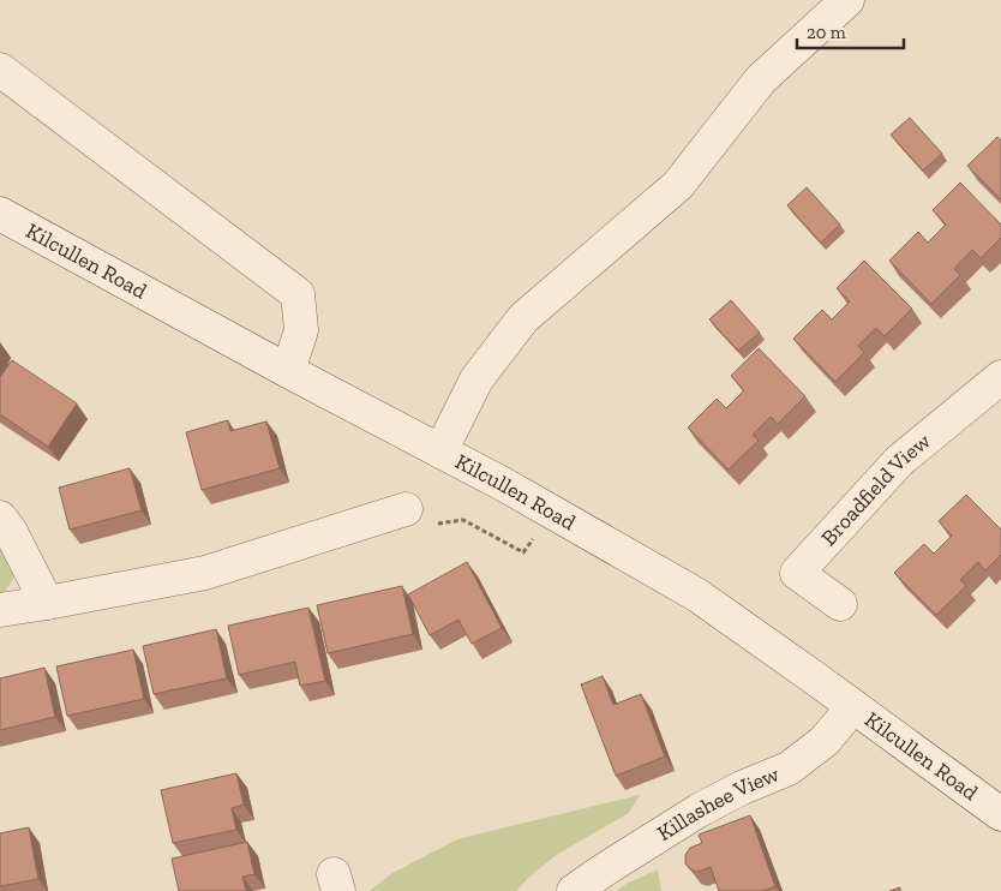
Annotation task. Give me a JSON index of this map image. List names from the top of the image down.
{
  "streets": {
    "street": ["Kilcullen Road", "Broadfield View", "Killashee View"]
  },
  "crossings": [
    ["Kilcullen Road", "Killashee View"]
  ],
  "scale_bar": "20 m"
}
